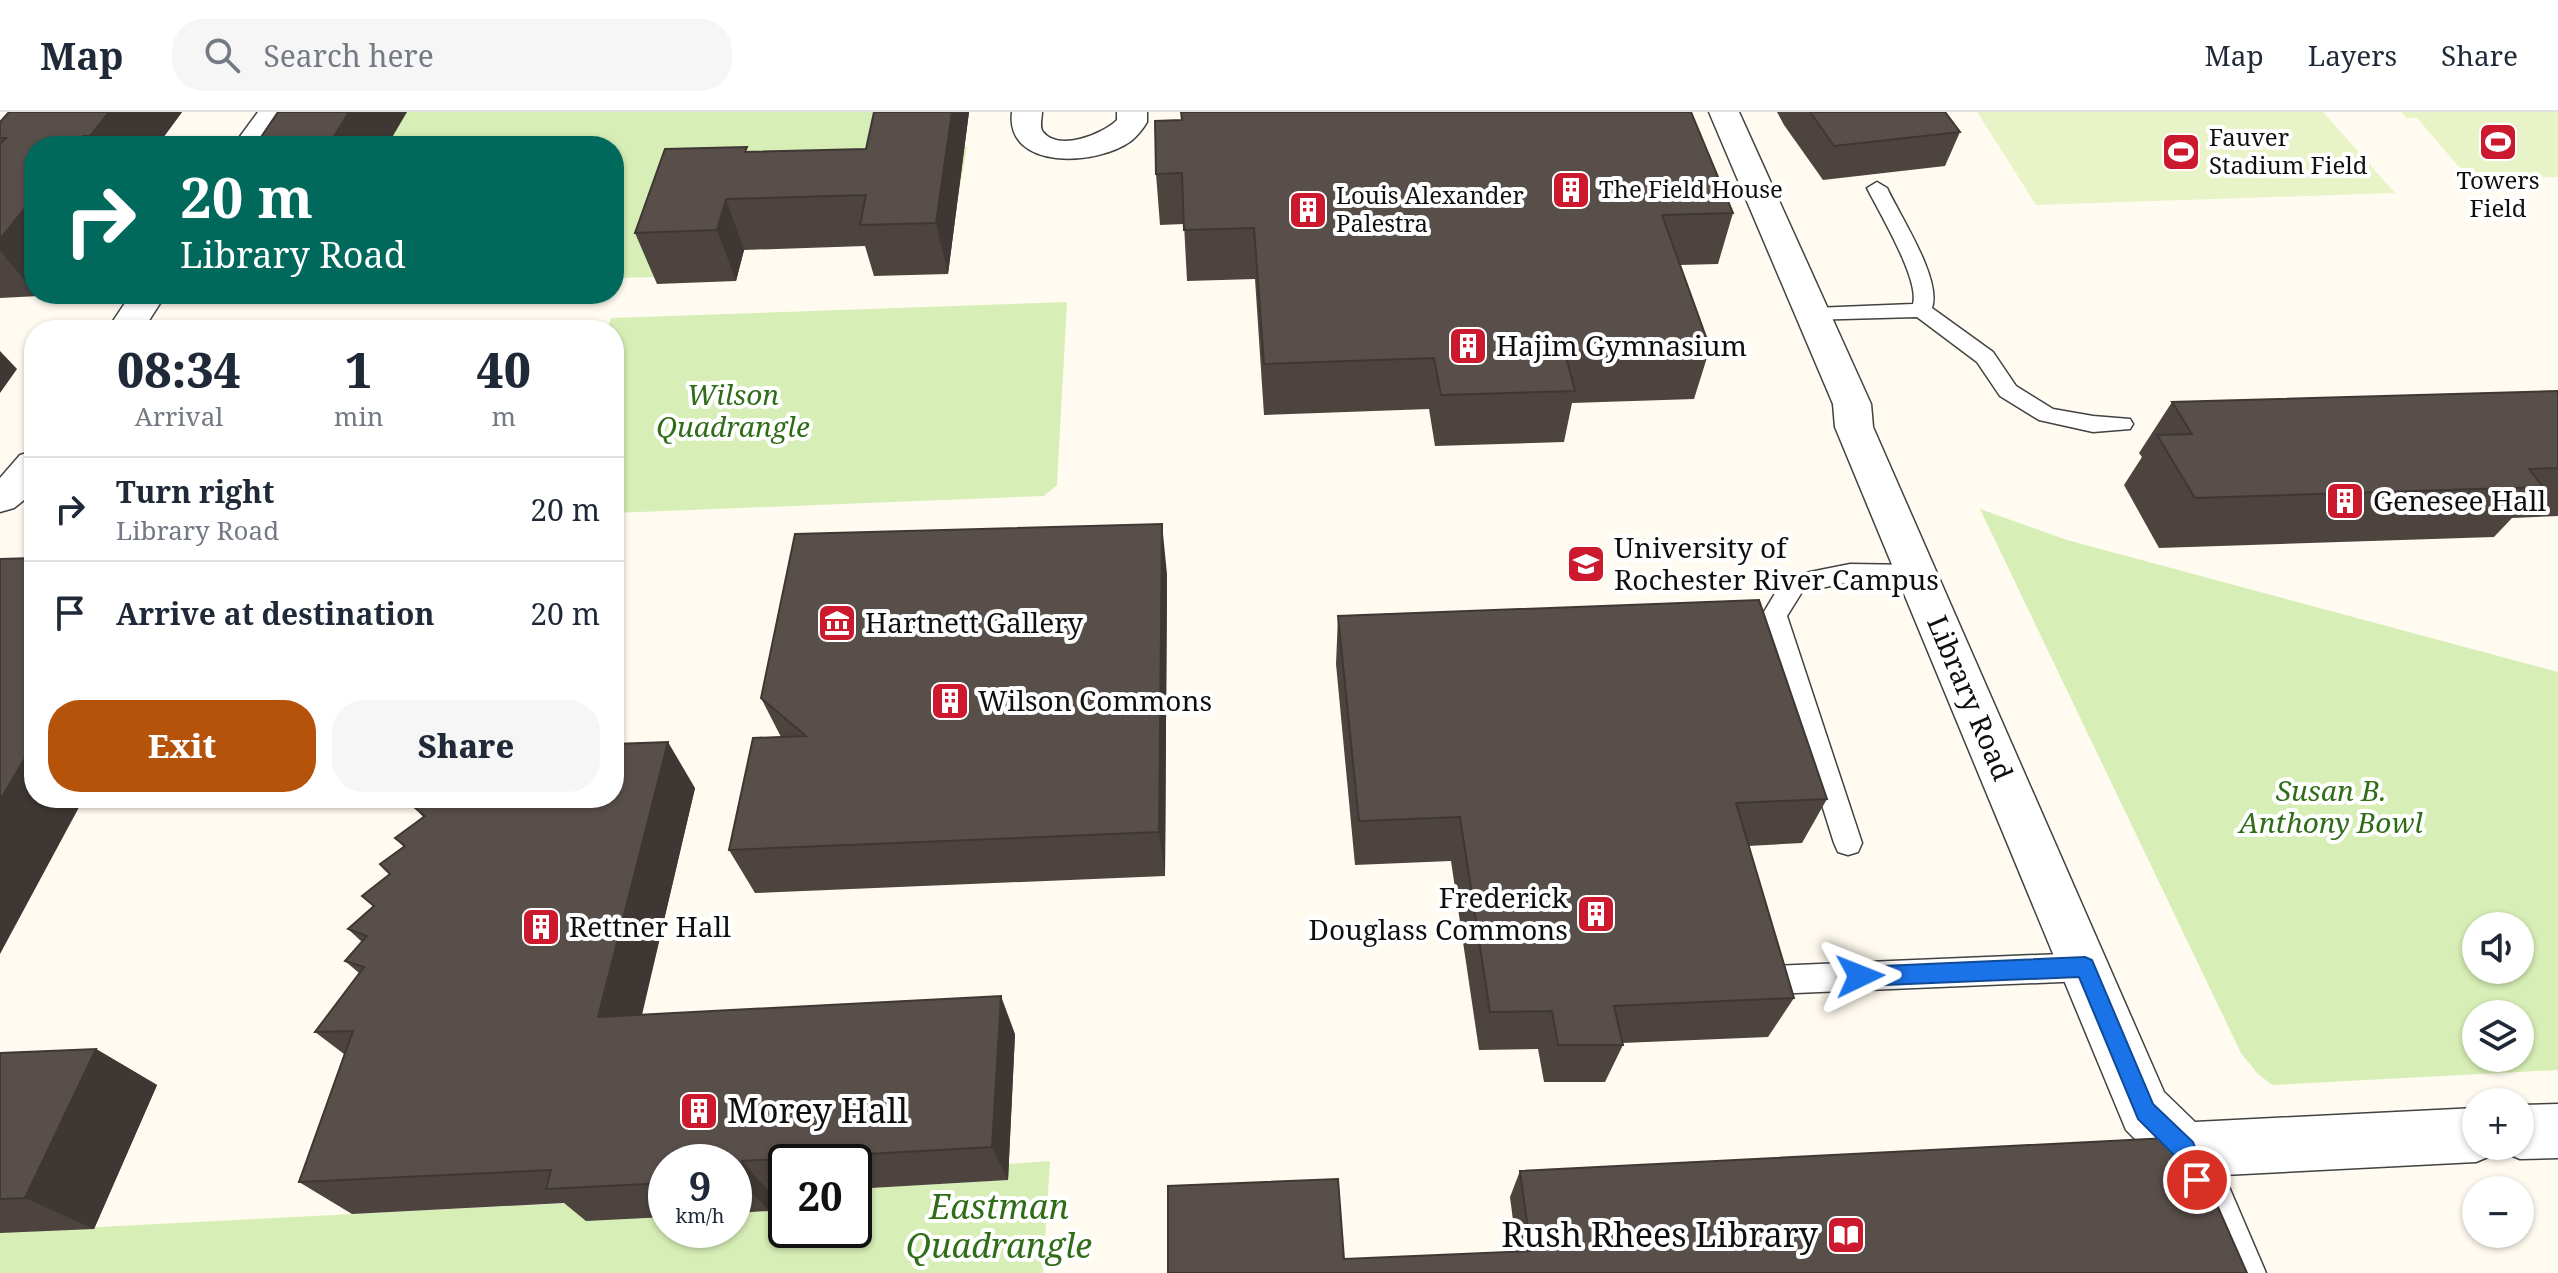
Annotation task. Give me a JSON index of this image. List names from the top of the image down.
{
  "streets": {
    "street": ["Library Road"]
  },
  "parks": ["Wilson Quadrangle", "Susan B. Anthony Bowl", "Eastman Quadrangle"],
  "places": {
    "sports": ["Towers Field", "Fauver Stadium Field"],
    "building": [
      "The Field House",
      "Louis Alexander Palestra",
      "Hajim Gymnasium",
      "Genesee Hall",
      "Wilson Commons",
      "Frederick Douglass Commons",
      "Rettner Hall",
      "Morey Hall"
    ],
    "school or university": ["University of Rochester River Campus"],
    "museum": ["Hartnett Gallery"],
    "library": ["Rush Rhees Library"]
  },
  "page": {
    "header": "Map",
    "search": "Search here",
    "nav": ["Map", "Layers", "Share"],
    "turn": ["20 m", "Library Road"],
    "eta": [
      "08:34",
      "Arrival",
      "1",
      "min",
      "40",
      "m"
    ],
    "list": [
      {
        "name": "Turn right",
        "note": "Library Road",
        "value": "20 m"
      },
      {
        "name": "Arrive at destination",
        "value": "20 m"
      }
    ],
    "buttons": ["Exit", "Share"],
    "map_buttons": ["+", "−"],
    "speed": "9 km/h",
    "limit": "20"
  }
}
